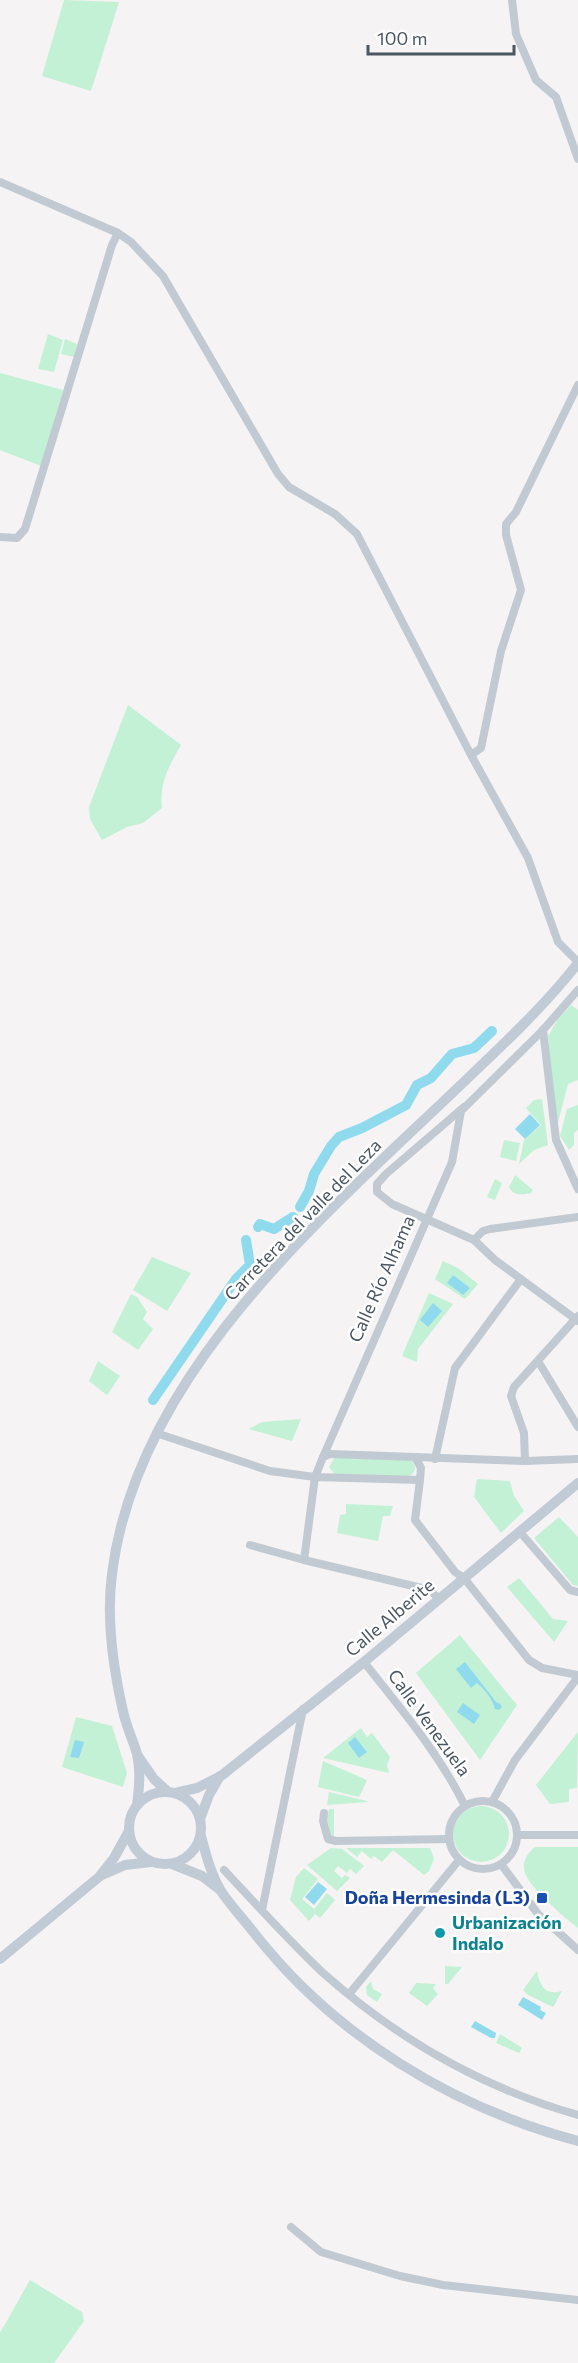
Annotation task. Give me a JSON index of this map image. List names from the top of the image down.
{
  "streets": {
    "main road": ["Carretera del valle del Leza", "Calle Alberite"],
    "street": ["Calle Río Alhama", "Calle Venezuela"]
  },
  "crossings": [
    ["Carretera del valle del Leza", "Calle Alberite"],
    ["Calle Alberite", "Calle Venezuela"]
  ],
  "places": {
    "transit": ["Doña Hermesinda (L3)"],
    "other": ["Urbanización Indalo"]
  },
  "scale_bar": "100 m"
}
